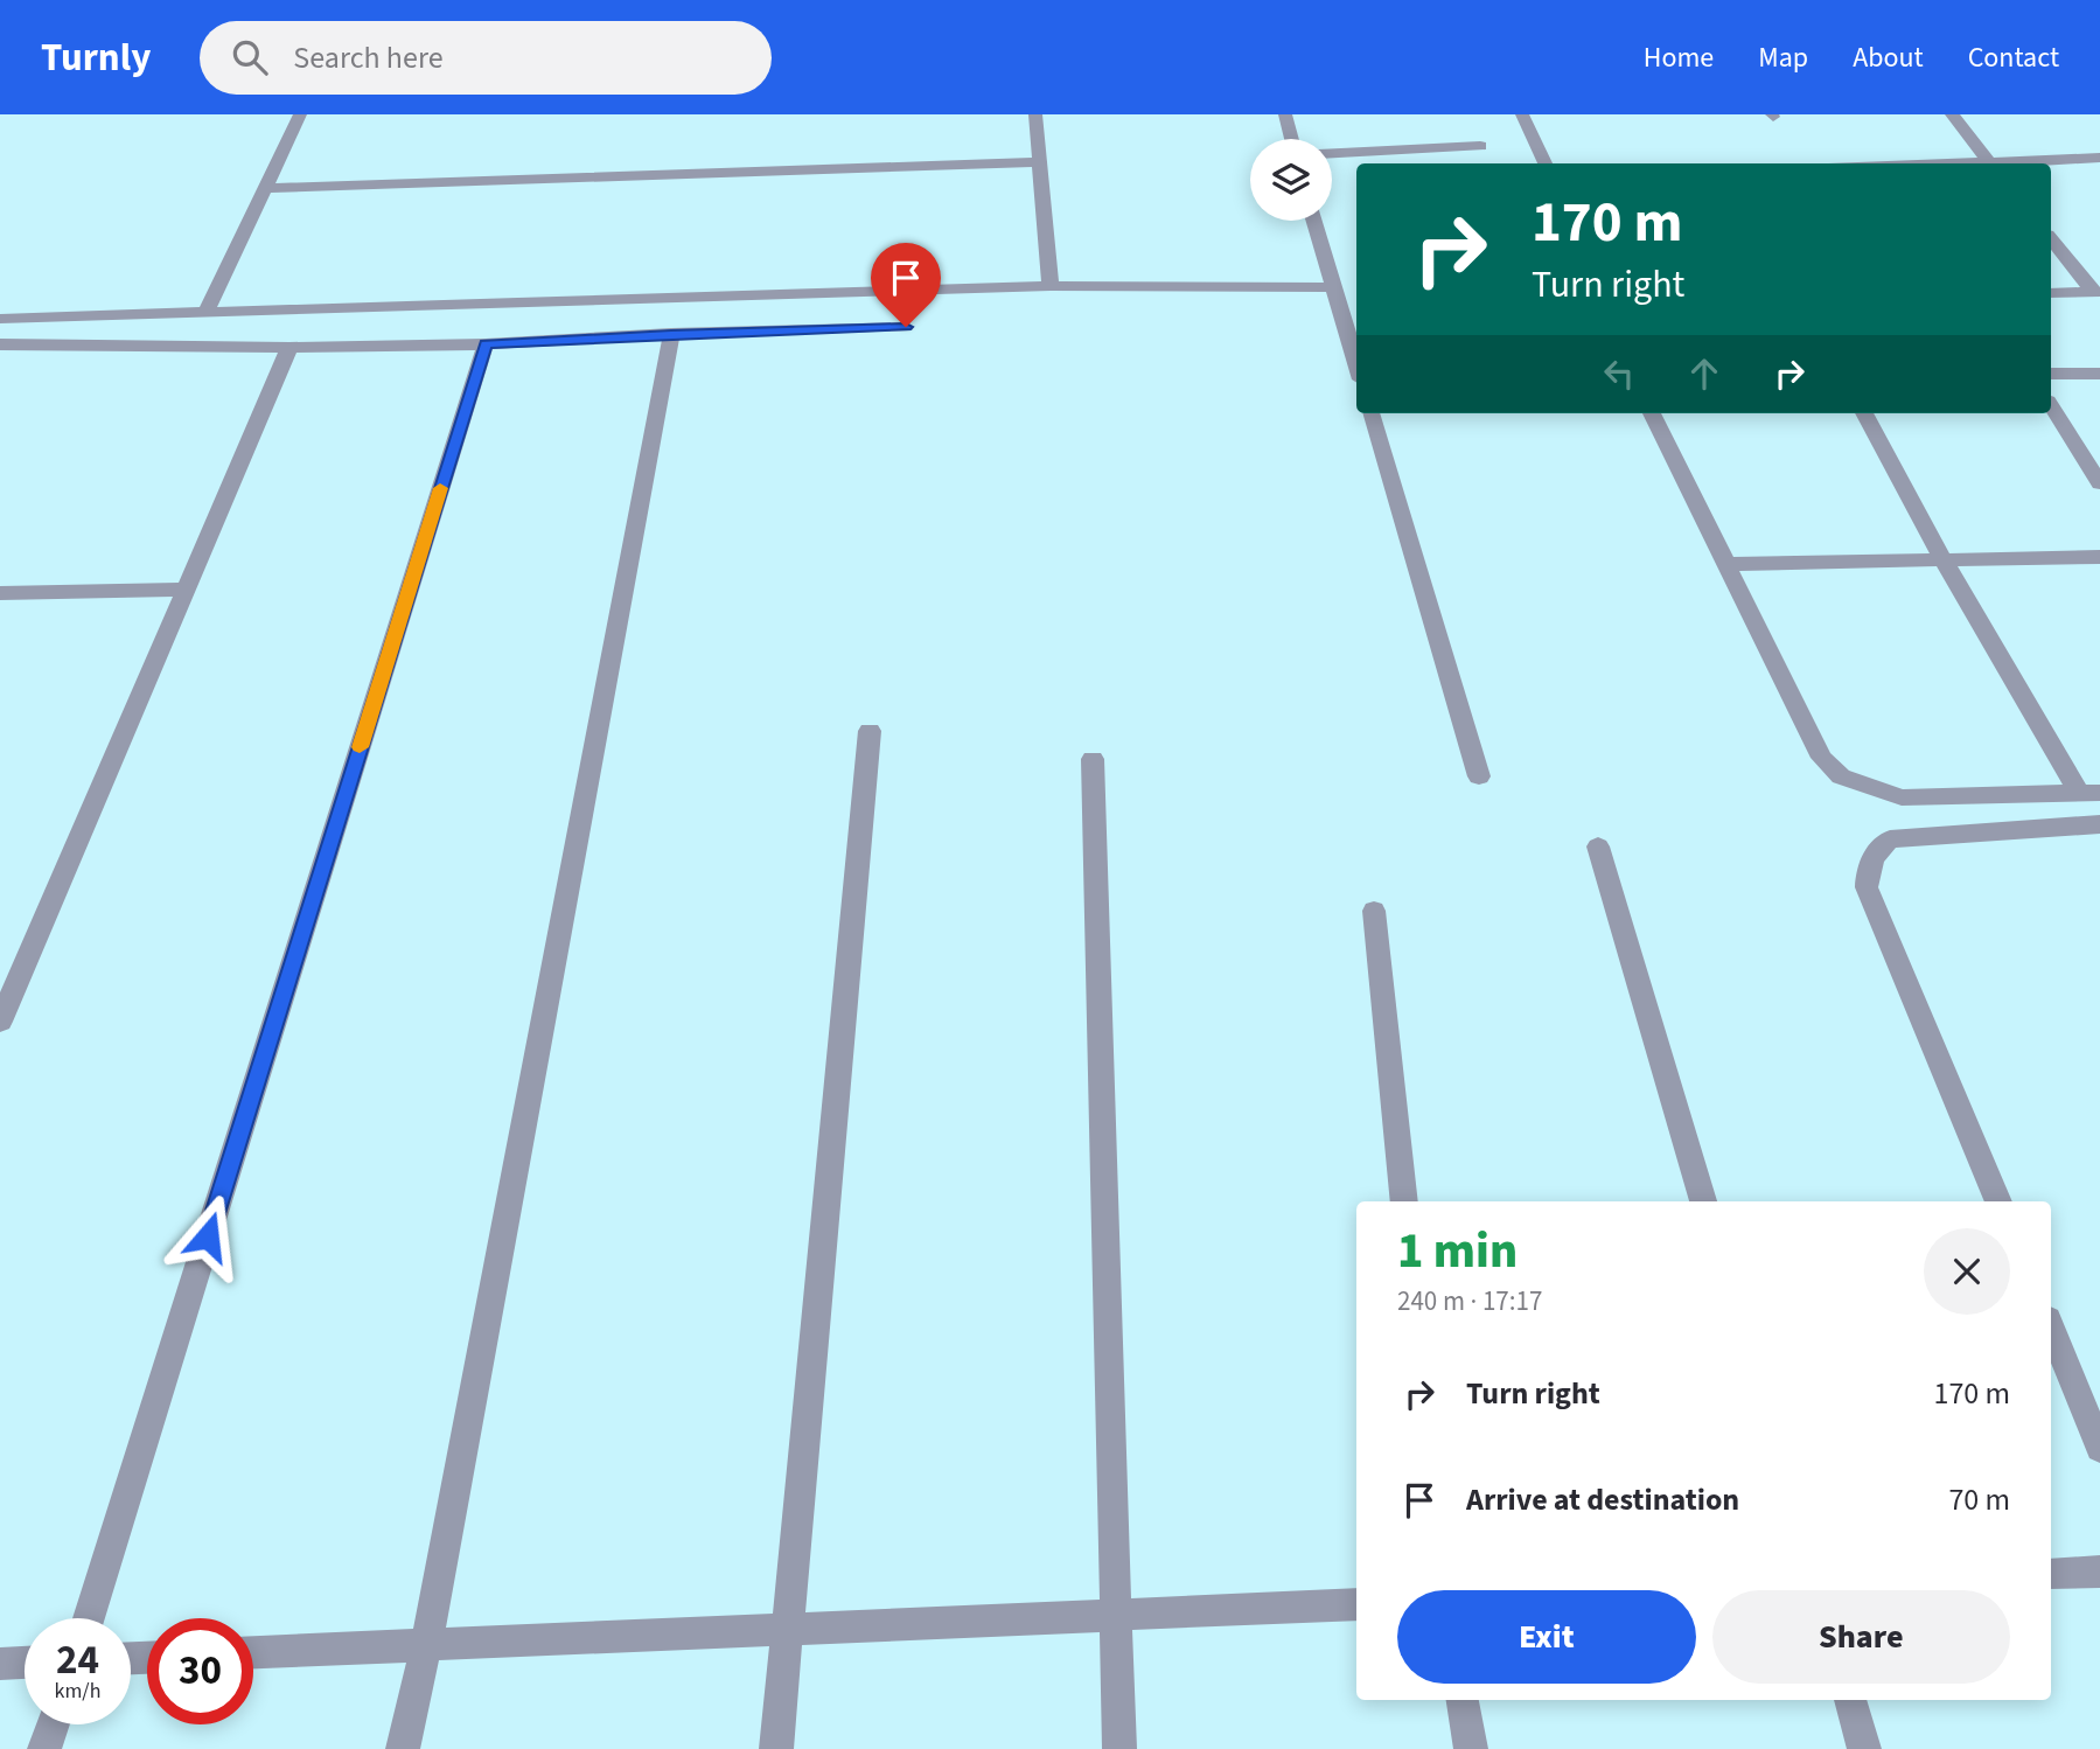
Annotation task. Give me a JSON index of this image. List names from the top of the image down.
{
  "page": {
    "header": "Turnly",
    "search": "Search here",
    "nav": [
      "Home",
      "Map",
      "About",
      "Contact"
    ],
    "turn": ["170 m", "Turn right"],
    "heading": ["1 min", "240 m · 17:17"],
    "list": [
      {
        "name": "Turn right",
        "value": "170 m"
      },
      {
        "name": "Arrive at destination",
        "value": "70 m"
      }
    ],
    "buttons": ["Exit", "Share"],
    "speed": "24 km/h",
    "limit": "30"
  }
}
